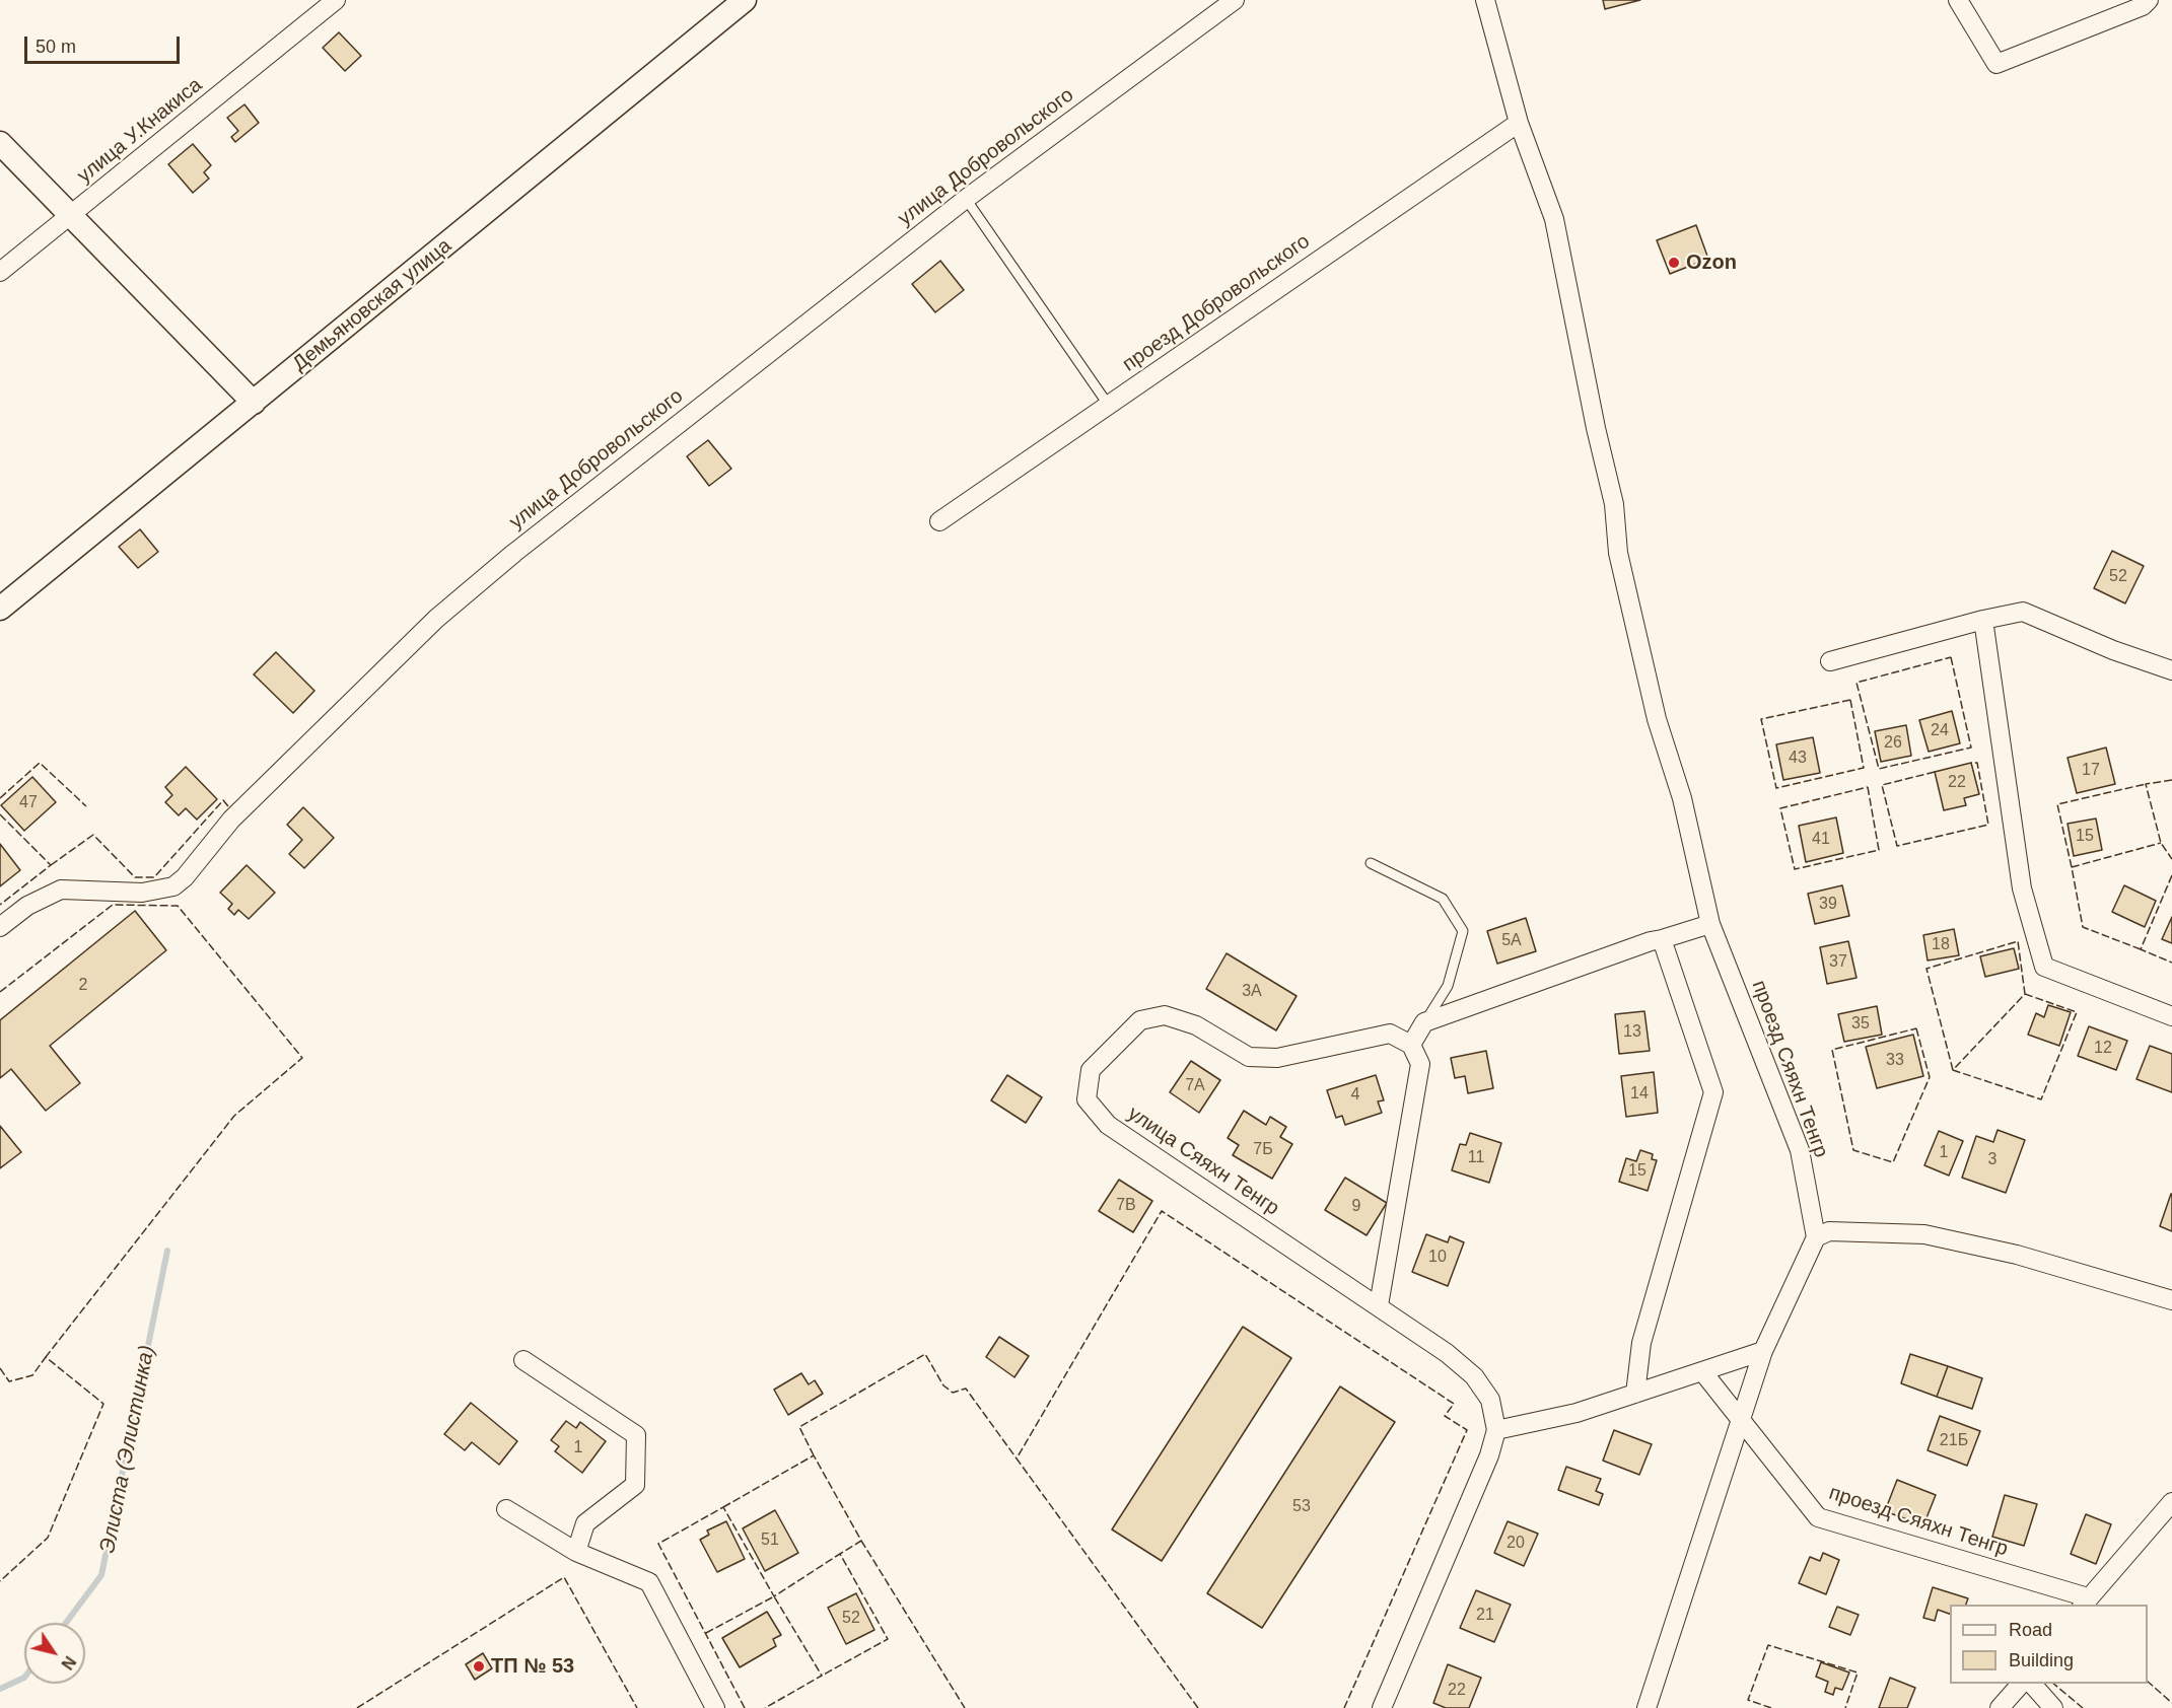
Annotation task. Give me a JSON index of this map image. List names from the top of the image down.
{
  "streets": {
    "street": [
      "улица У.Кнакиса",
      "улица Добровольского",
      "проезд Добровольского",
      "Демьяновская улица",
      "проезд Сяяхн Тенгр",
      "улица Сяяхн Тенгр"
    ]
  },
  "crossings": [
    ["проезд Добровольского", "проезд Сяяхн Тенгр"]
  ],
  "water": ["Элиста (Элистинка)"],
  "places": ["Ozon", "ТП № 53"],
  "house_numbers": [
    "52",
    "24",
    "26",
    "43",
    "17",
    "22",
    "47",
    "15",
    "41",
    "39",
    "5А",
    "18",
    "37",
    "2",
    "3А",
    "35",
    "13",
    "12",
    "33",
    "7А",
    "14",
    "4",
    "7Б",
    "1",
    "11",
    "3",
    "15",
    "7В",
    "9",
    "10",
    "21Б",
    "1",
    "53",
    "51",
    "20",
    "21",
    "52",
    "22"
  ],
  "legend": ["Road", "Building"],
  "scale_bar": "50 m",
  "north": "bottom right"
}
